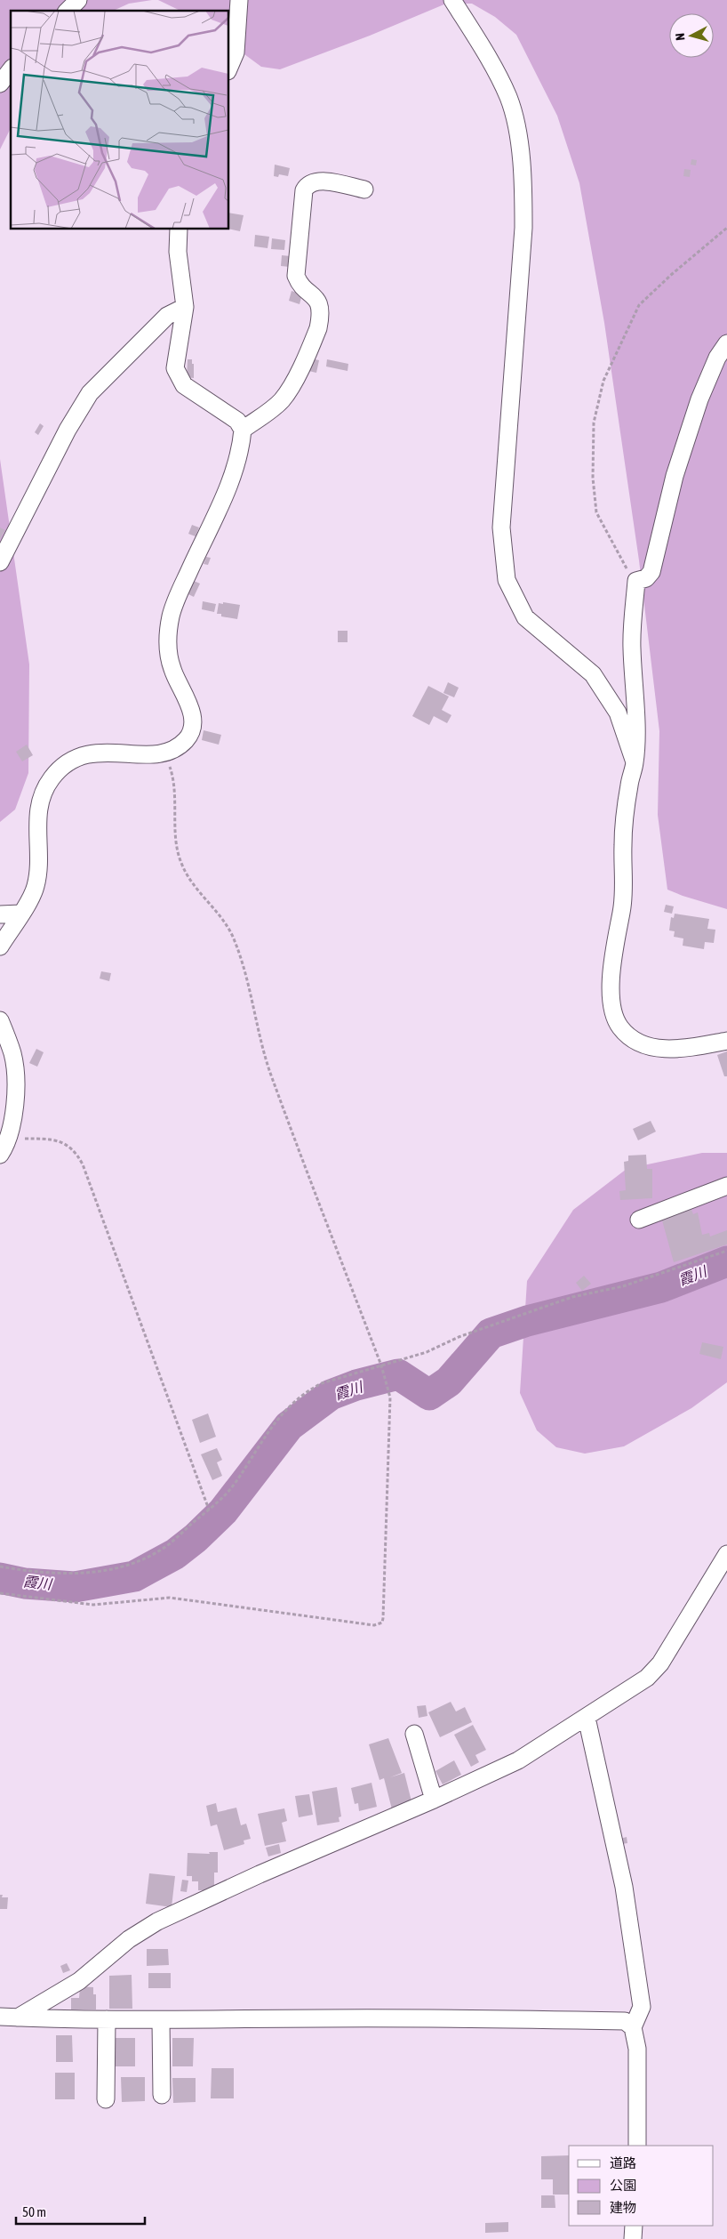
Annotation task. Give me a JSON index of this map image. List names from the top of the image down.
{
  "water": ["霞川"],
  "legend": ["道路", "公園", "建物"],
  "scale_bar": "50 m",
  "north": "left"
}
